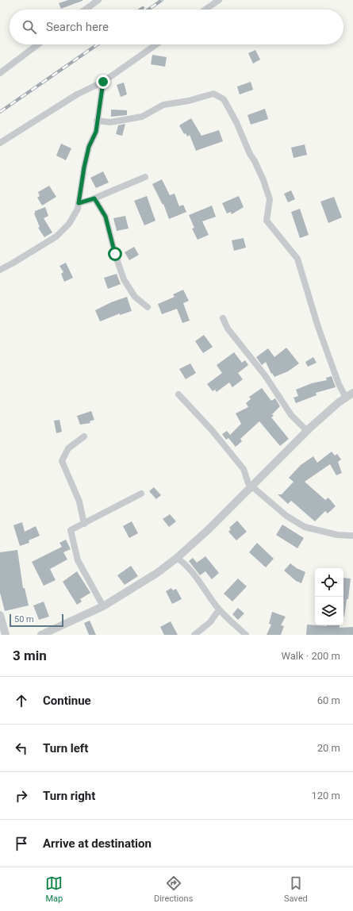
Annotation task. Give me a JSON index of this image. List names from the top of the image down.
{
  "scale_bar": "50 m",
  "page": {
    "search": "Search here",
    "scale": "50 m",
    "heading": ["3 min", "Walk · 200 m"],
    "list": [
      ["Continue", "60 m"],
      ["Turn left", "20 m"],
      ["Turn right", "120 m"],
      "Arrive at destination"
    ],
    "nav": ["Map", "Directions", "Saved"]
  }
}
